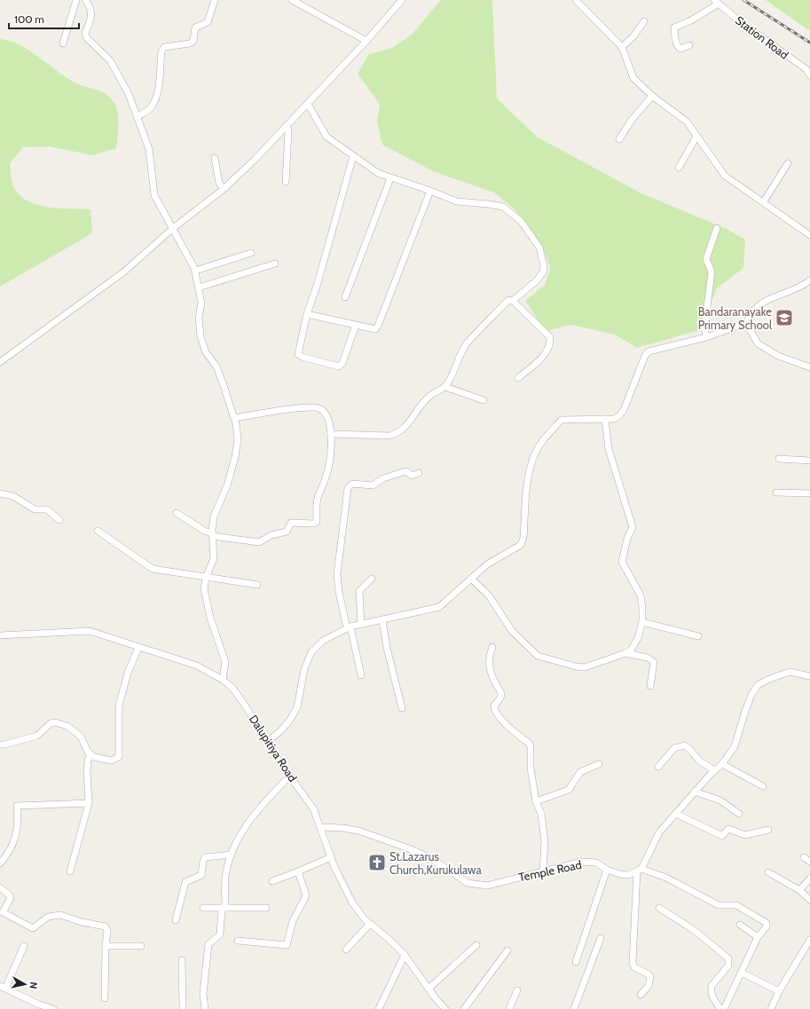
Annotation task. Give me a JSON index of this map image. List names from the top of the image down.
{
  "streets": {
    "street": ["Station Road", "Dalupitiya Road", "Temple Road"]
  },
  "crossings": [
    ["Dalupitiya Road", "Temple Road"]
  ],
  "places": {
    "school or university": ["Bandaranayake Primary School"],
    "church": ["St.Lazarus Church,Kurukulawa"]
  },
  "scale_bar": "100 m",
  "north": "right"
}
